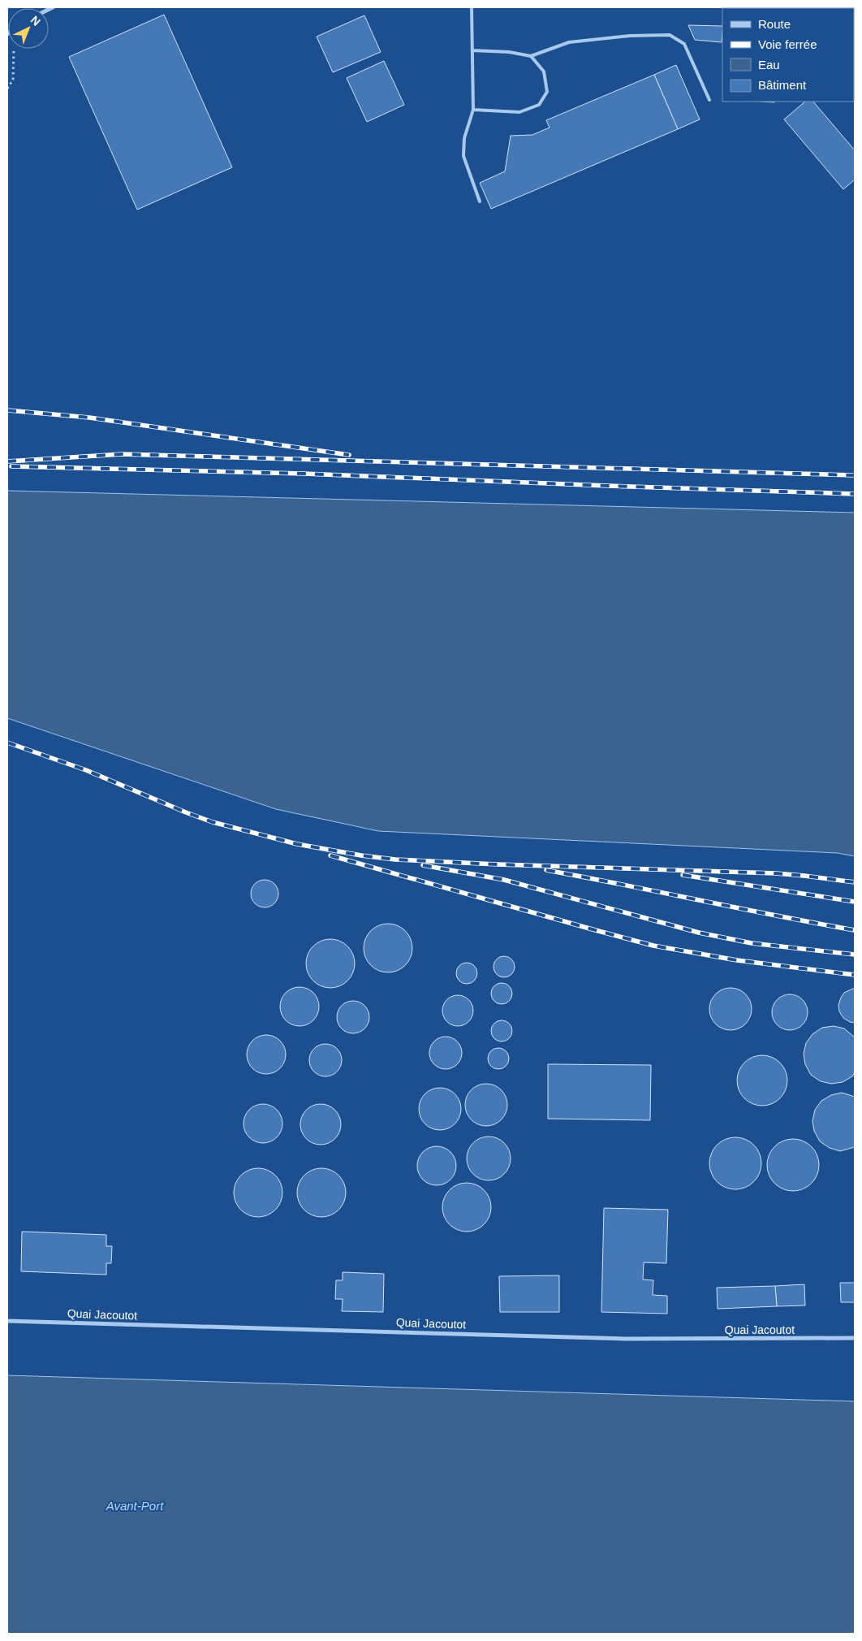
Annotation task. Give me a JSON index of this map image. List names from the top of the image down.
{
  "streets": {
    "street": ["Quai Jacoutot"]
  },
  "water": ["Avant-Port"],
  "legend": [
    "Route",
    "Voie ferrée",
    "Eau",
    "Bâtiment"
  ],
  "north": "top right"
}
